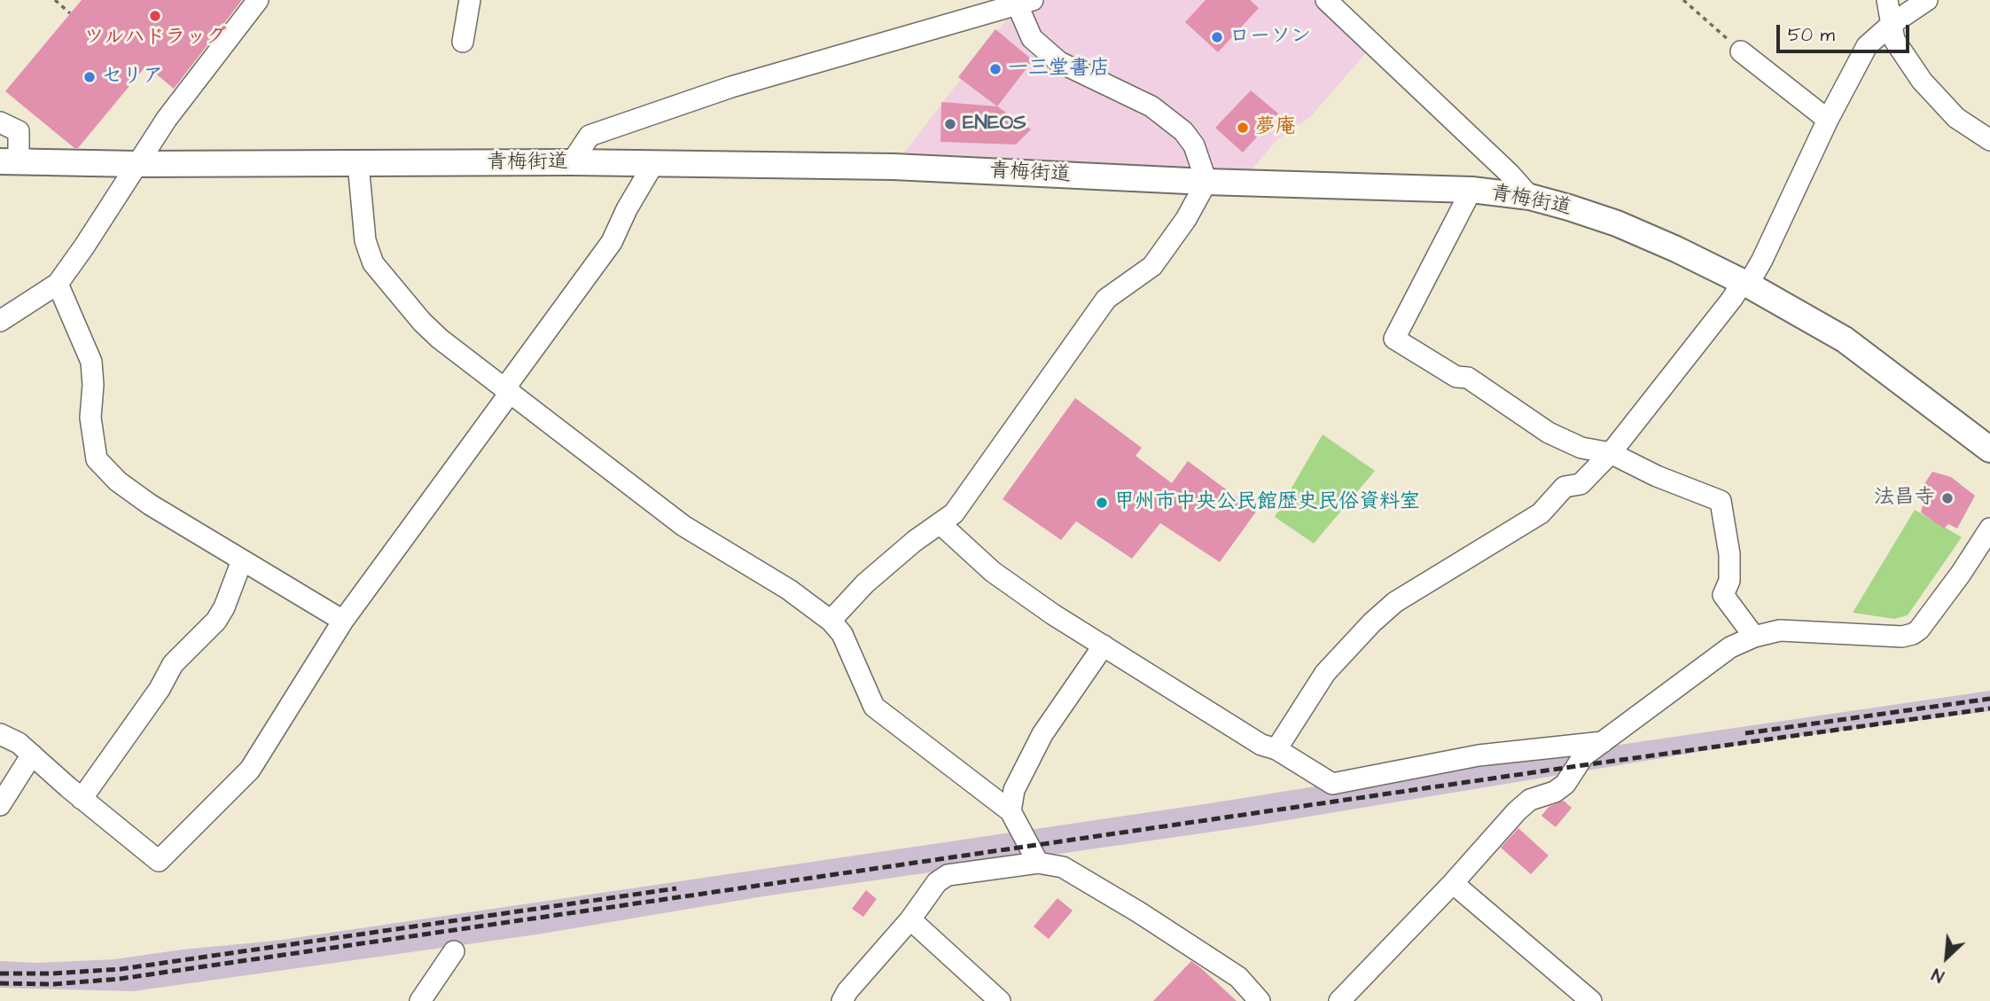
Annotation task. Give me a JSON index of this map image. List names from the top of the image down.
{
  "streets": {
    "main road": ["青梅街道"]
  },
  "places": [
    "ツルハドラッグ",
    "ローソン",
    "一三堂書店",
    "セリア",
    "ENEOS",
    "夢庵",
    "法昌寺",
    "甲州市中央公民館歴史民俗資料室"
  ],
  "scale_bar": "50 m",
  "north": "bottom left"
}
